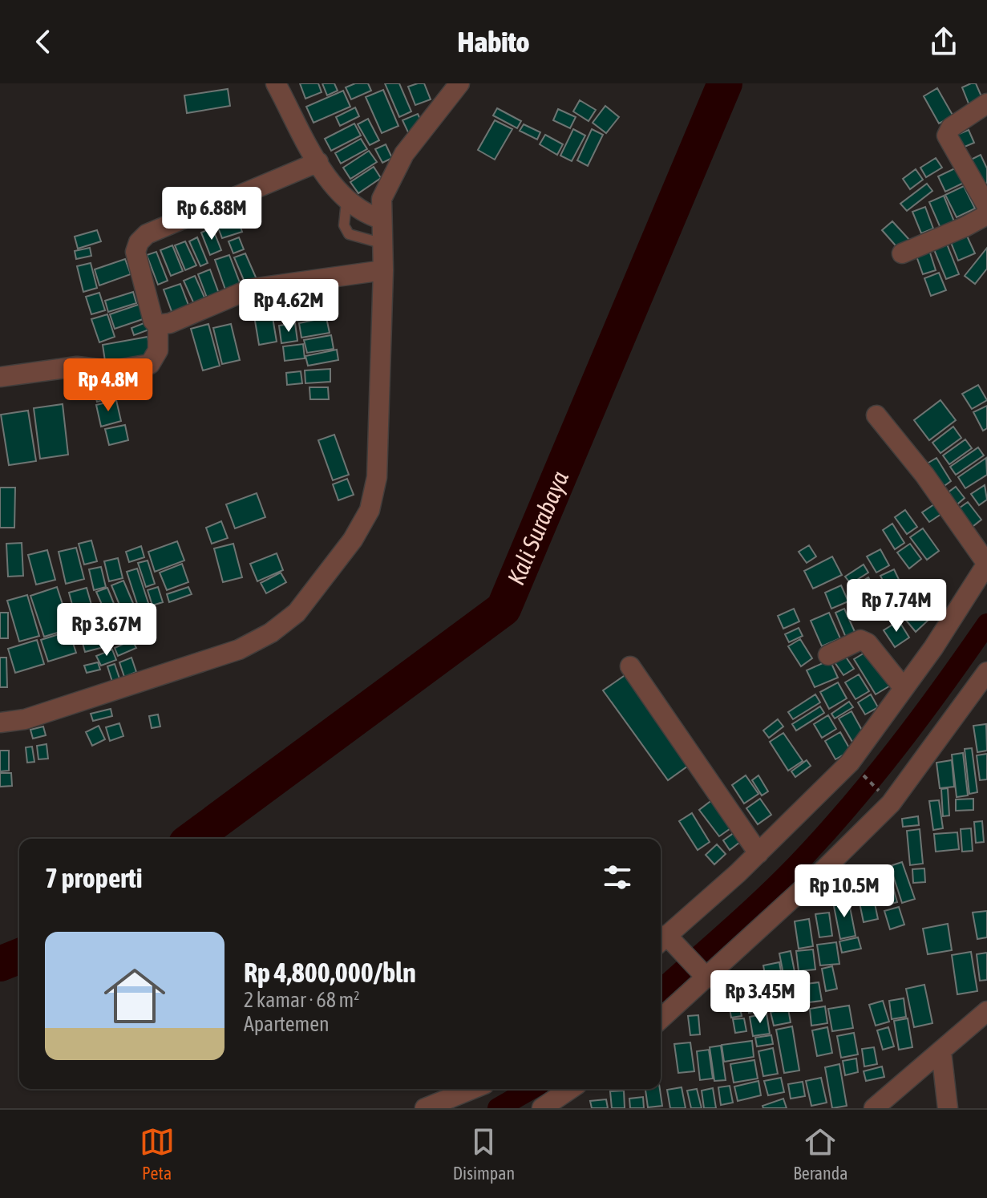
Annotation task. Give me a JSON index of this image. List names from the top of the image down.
{
  "water": ["Kali Surabaya"],
  "page": {
    "header": "Habito",
    "price": [
      "Rp 6.88M",
      "Rp 4.62M",
      "Rp 4.8M",
      "Rp 7.74M",
      "Rp 3.67M",
      "Rp 10.5M",
      "Rp 3.45M"
    ],
    "heading": "7 properti",
    "list": [
      {
        "name": "Rp 4,800,000/bln",
        "note": "2 kamar · 68 m² · Apartemen"
      }
    ],
    "tabs": ["Peta", "Disimpan", "Beranda"]
  }
}
